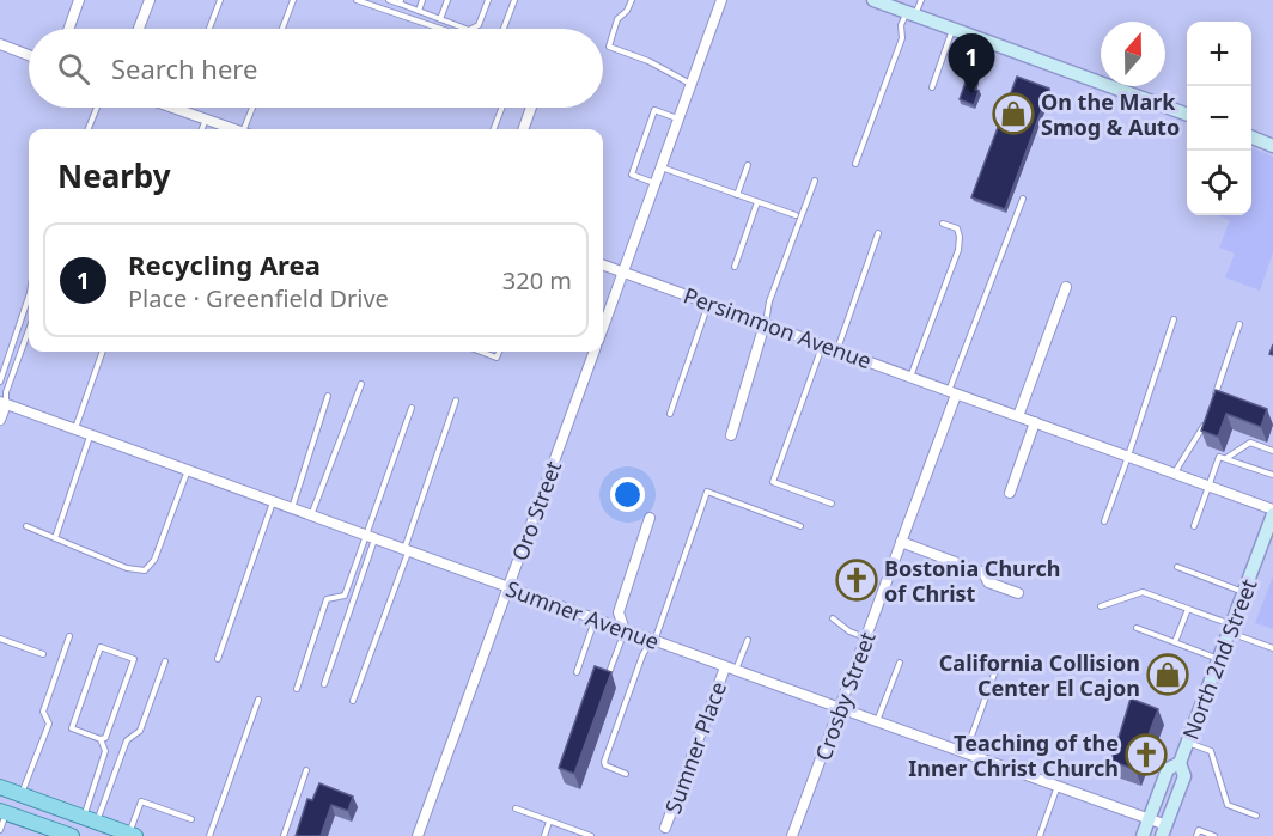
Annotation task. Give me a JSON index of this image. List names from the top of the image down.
{
  "streets": {
    "main road": ["North 2nd Street"],
    "street": [
      "Persimmon Avenue",
      "Oro Street",
      "Sumner Avenue",
      "Crosby Street",
      "Sumner Place"
    ]
  },
  "crossings": [
    ["Persimmon Avenue", "Crosby Street"],
    ["Oro Street", "Sumner Avenue"],
    ["Sumner Avenue", "North 2nd Street"],
    ["Sumner Avenue", "Crosby Street"],
    ["Sumner Avenue", "Sumner Place"]
  ],
  "places": {
    "shop": ["On the Mark Smog & Auto", "California Collision Center El Cajon"],
    "church": ["Bostonia Church of Christ", "Teaching of the Inner Christ Church"]
  },
  "north": "top",
  "page": {
    "map_buttons": ["+", "−"],
    "search": "Search here",
    "pins": "1",
    "heading": "Nearby",
    "list": [
      {
        "mark": "1",
        "name": "Recycling Area",
        "note": "Place · Greenfield Drive",
        "value": "320 m"
      }
    ]
  }
}
